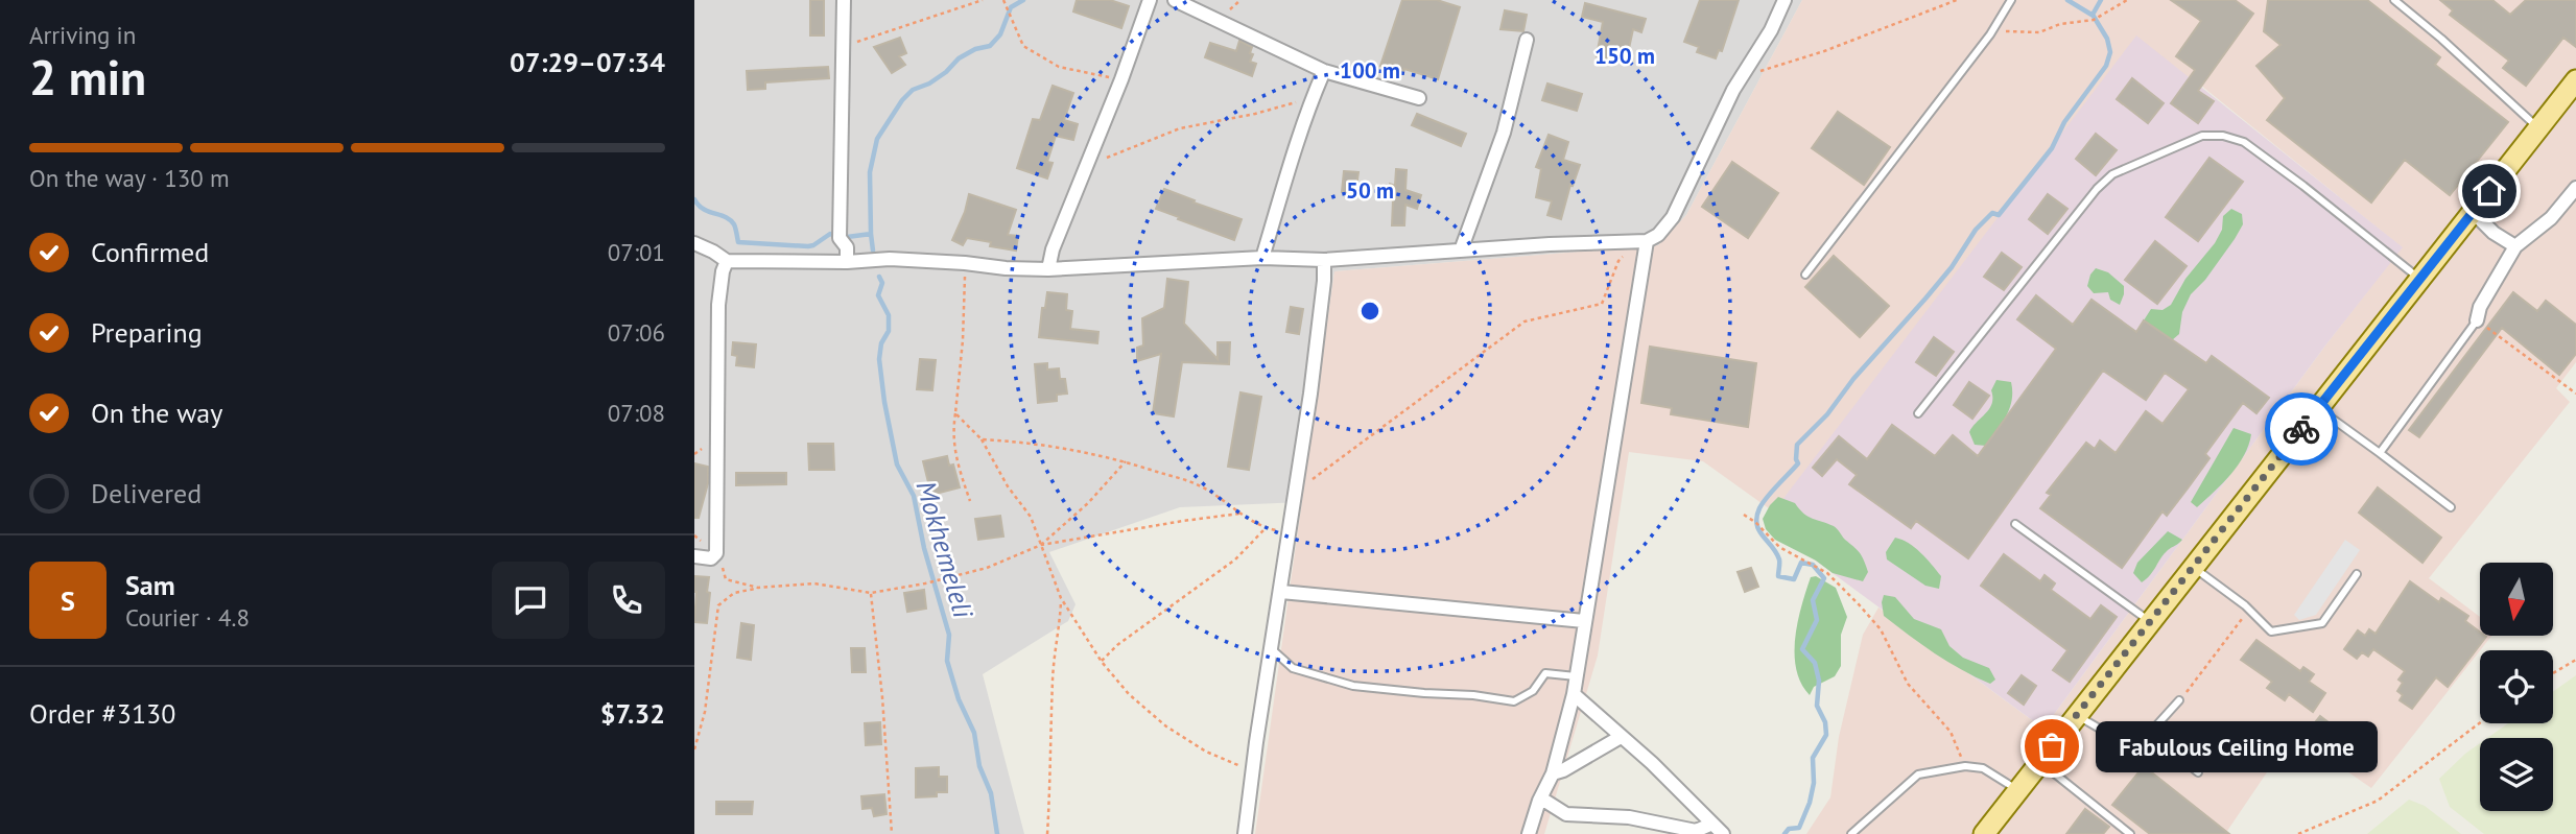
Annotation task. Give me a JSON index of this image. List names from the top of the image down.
{
  "water": ["Mokhemeleli"],
  "places": ["Fabulous Ceiling Home"],
  "north": "bottom",
  "page": {
    "heading": ["2 min", "Arriving in", "07:29–07:34"],
    "panel": [
      "Sam",
      "Courier · 4.8",
      "Order #3130",
      "$7.32"
    ],
    "bar": "On the way · 130 m",
    "list": [
      ["Confirmed", "07:01"],
      ["Preparing", "07:06"],
      ["On the way", "07:08"],
      "Delivered"
    ],
    "round": "S",
    "bubble": "Fabulous Ceiling Home"
  },
  "rings": ["150 m", "100 m", "50 m"]
}
